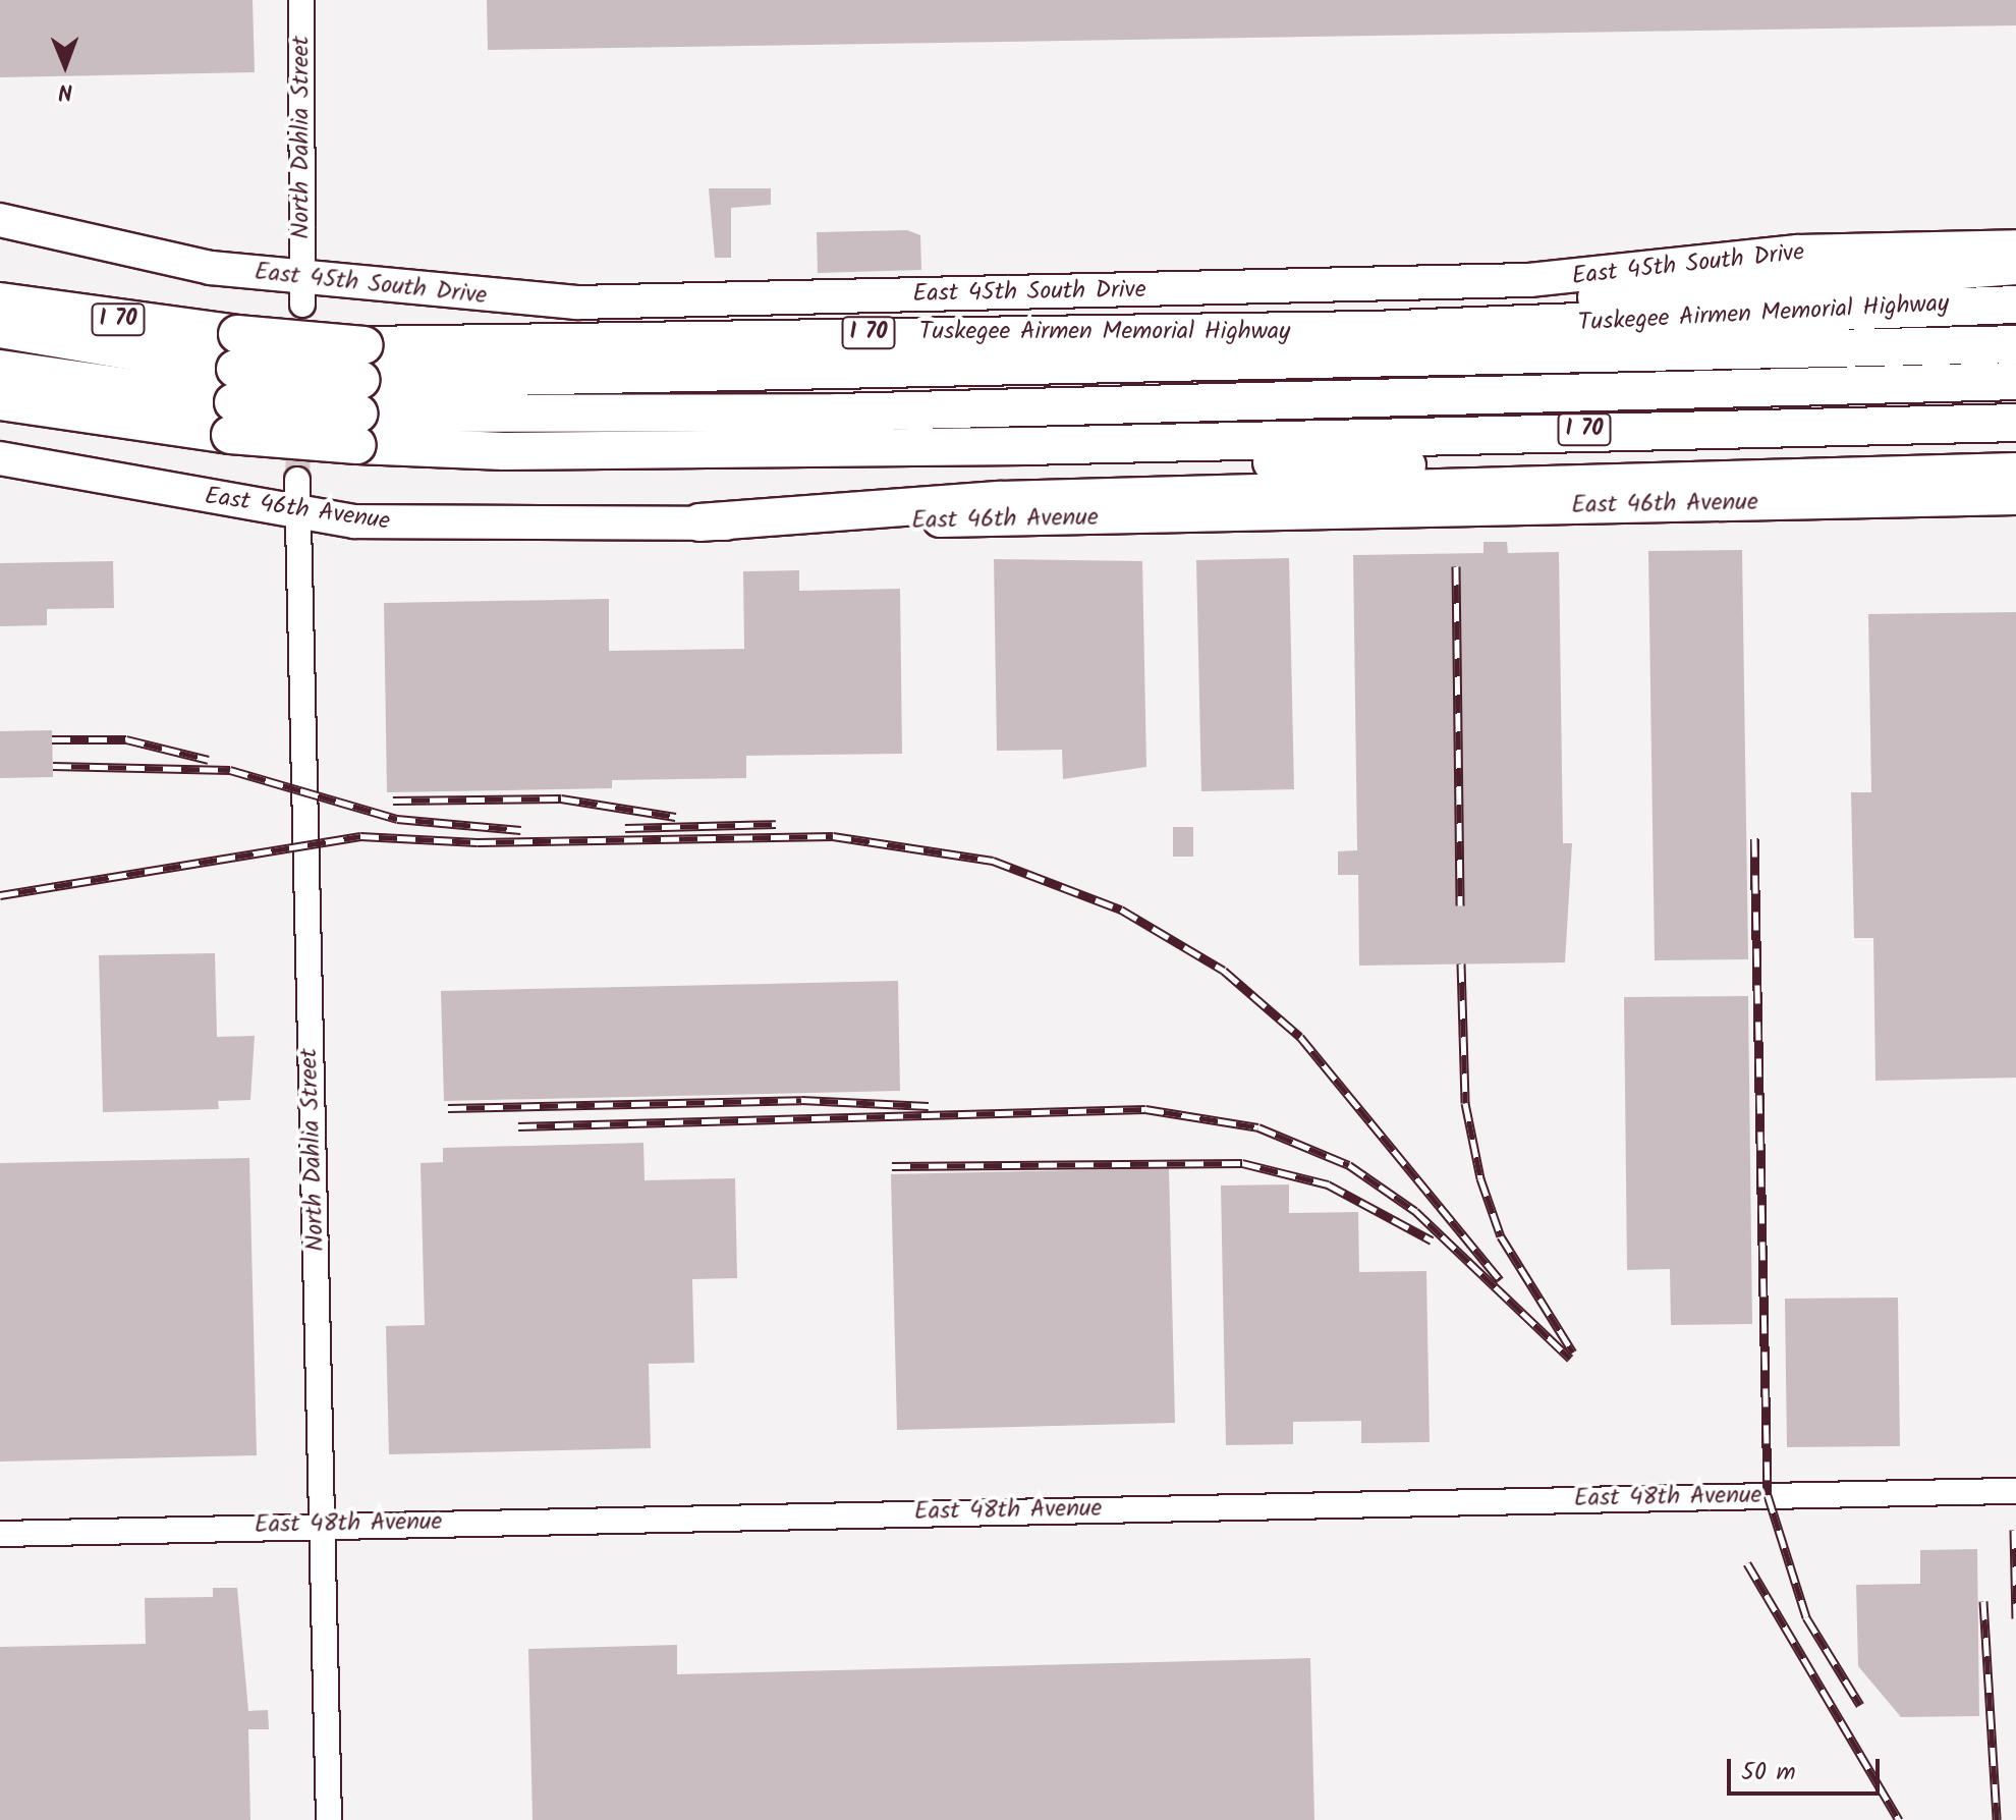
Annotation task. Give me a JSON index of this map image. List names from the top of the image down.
{
  "streets": {
    "highway": ["Tuskegee Airmen Memorial Highway", "I 70"],
    "main road": ["East 45th South Drive", "East 46th Avenue"],
    "street": ["North Dahlia Street", "East 48th Avenue"]
  },
  "crossings": [
    ["North Dahlia Street", "East 45th South Drive"],
    ["North Dahlia Street", "East 46th Avenue"],
    ["North Dahlia Street", "East 48th Avenue"]
  ],
  "scale_bar": "50 m",
  "north": "bottom"
}
